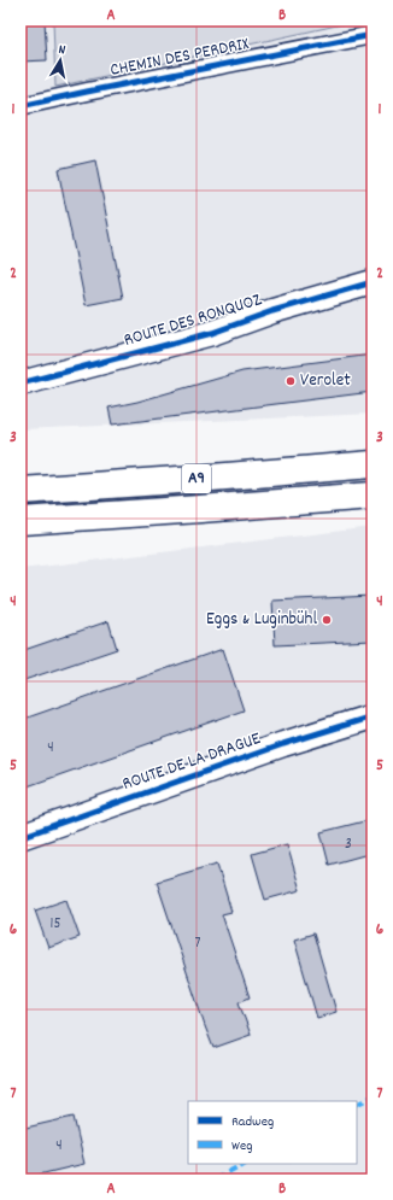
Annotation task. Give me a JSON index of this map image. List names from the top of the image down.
{
  "streets": {
    "highway": ["A9"],
    "street": ["CHEMIN DES PERDRIX", "ROUTE DES RONQUOZ", "ROUTE DE LA DRAGUE"]
  },
  "places": ["Verolet", "Eggs & Luginbühl"],
  "house_numbers": [
    "4",
    "3",
    "15",
    "7",
    "4"
  ],
  "legend": ["Radweg", "Weg"],
  "north": "top",
  "grid": {
    "columns": ["A", "B"],
    "rows": [
      "1",
      "2",
      "3",
      "4",
      "5",
      "6",
      "7"
    ]
  }
}
